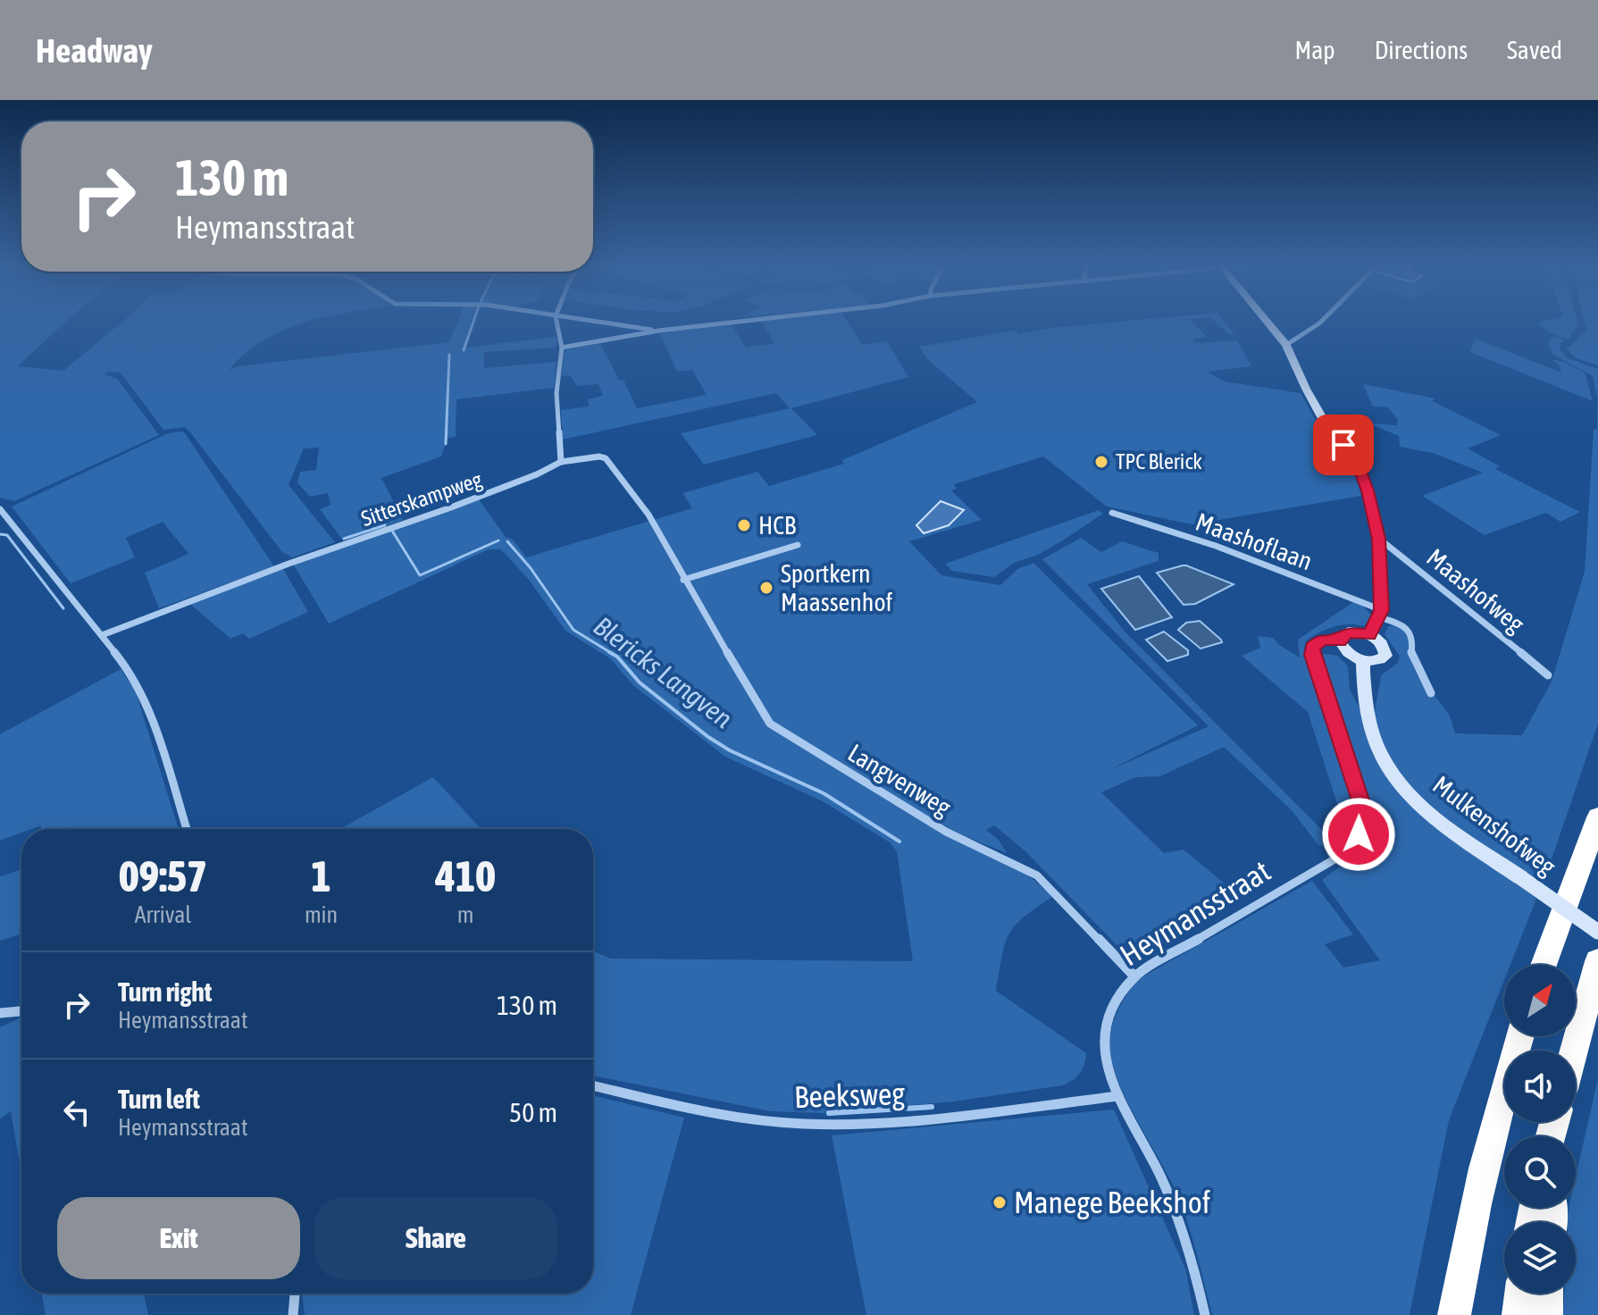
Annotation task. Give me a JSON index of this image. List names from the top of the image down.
{
  "streets": {
    "street": [
      "Sitterskampweg",
      "Maashoflaan",
      "Maashofweg",
      "Langvenweg",
      "Mulkenshofweg",
      "Heymansstraat",
      "Beeksweg"
    ]
  },
  "crossings": [
    ["Sitterskampweg", "Langvenweg"],
    ["Langvenweg", "Heymansstraat"],
    ["Heymansstraat", "Beeksweg"]
  ],
  "water": ["Blericks Langven"],
  "places": [
    "TPC Blerick",
    "HCB",
    "Sportkern Maassenhof",
    "Manege Beekshof"
  ],
  "north": "top right",
  "page": {
    "header": "Headway",
    "nav": ["Map", "Directions", "Saved"],
    "turn": ["130 m", "Heymansstraat"],
    "eta": [
      "09:57",
      "Arrival",
      "1",
      "min",
      "410",
      "m"
    ],
    "list": [
      {
        "name": "Turn right",
        "note": "Heymansstraat",
        "value": "130 m"
      },
      {
        "name": "Turn left",
        "note": "Heymansstraat",
        "value": "50 m"
      }
    ],
    "buttons": ["Exit", "Share"]
  }
}
